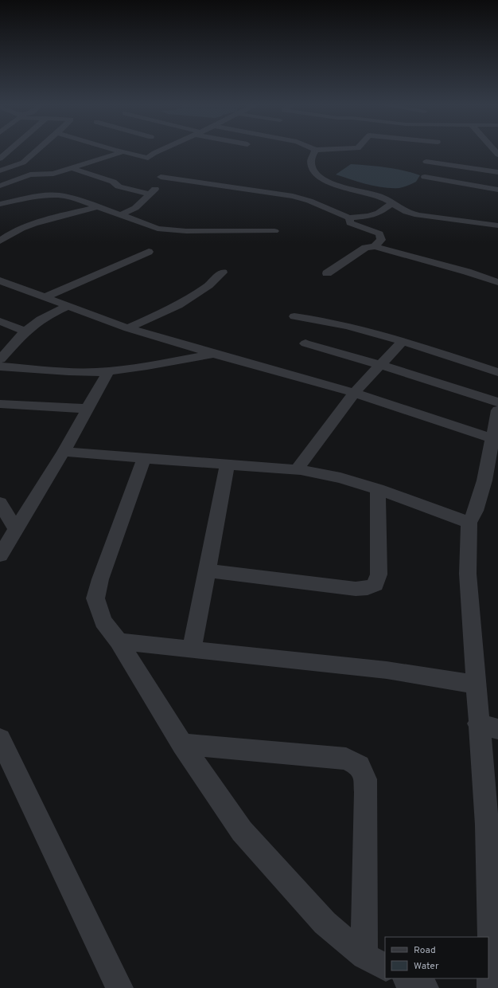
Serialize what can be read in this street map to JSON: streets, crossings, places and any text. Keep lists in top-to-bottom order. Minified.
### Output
{"legend":["Road","Water"]}
